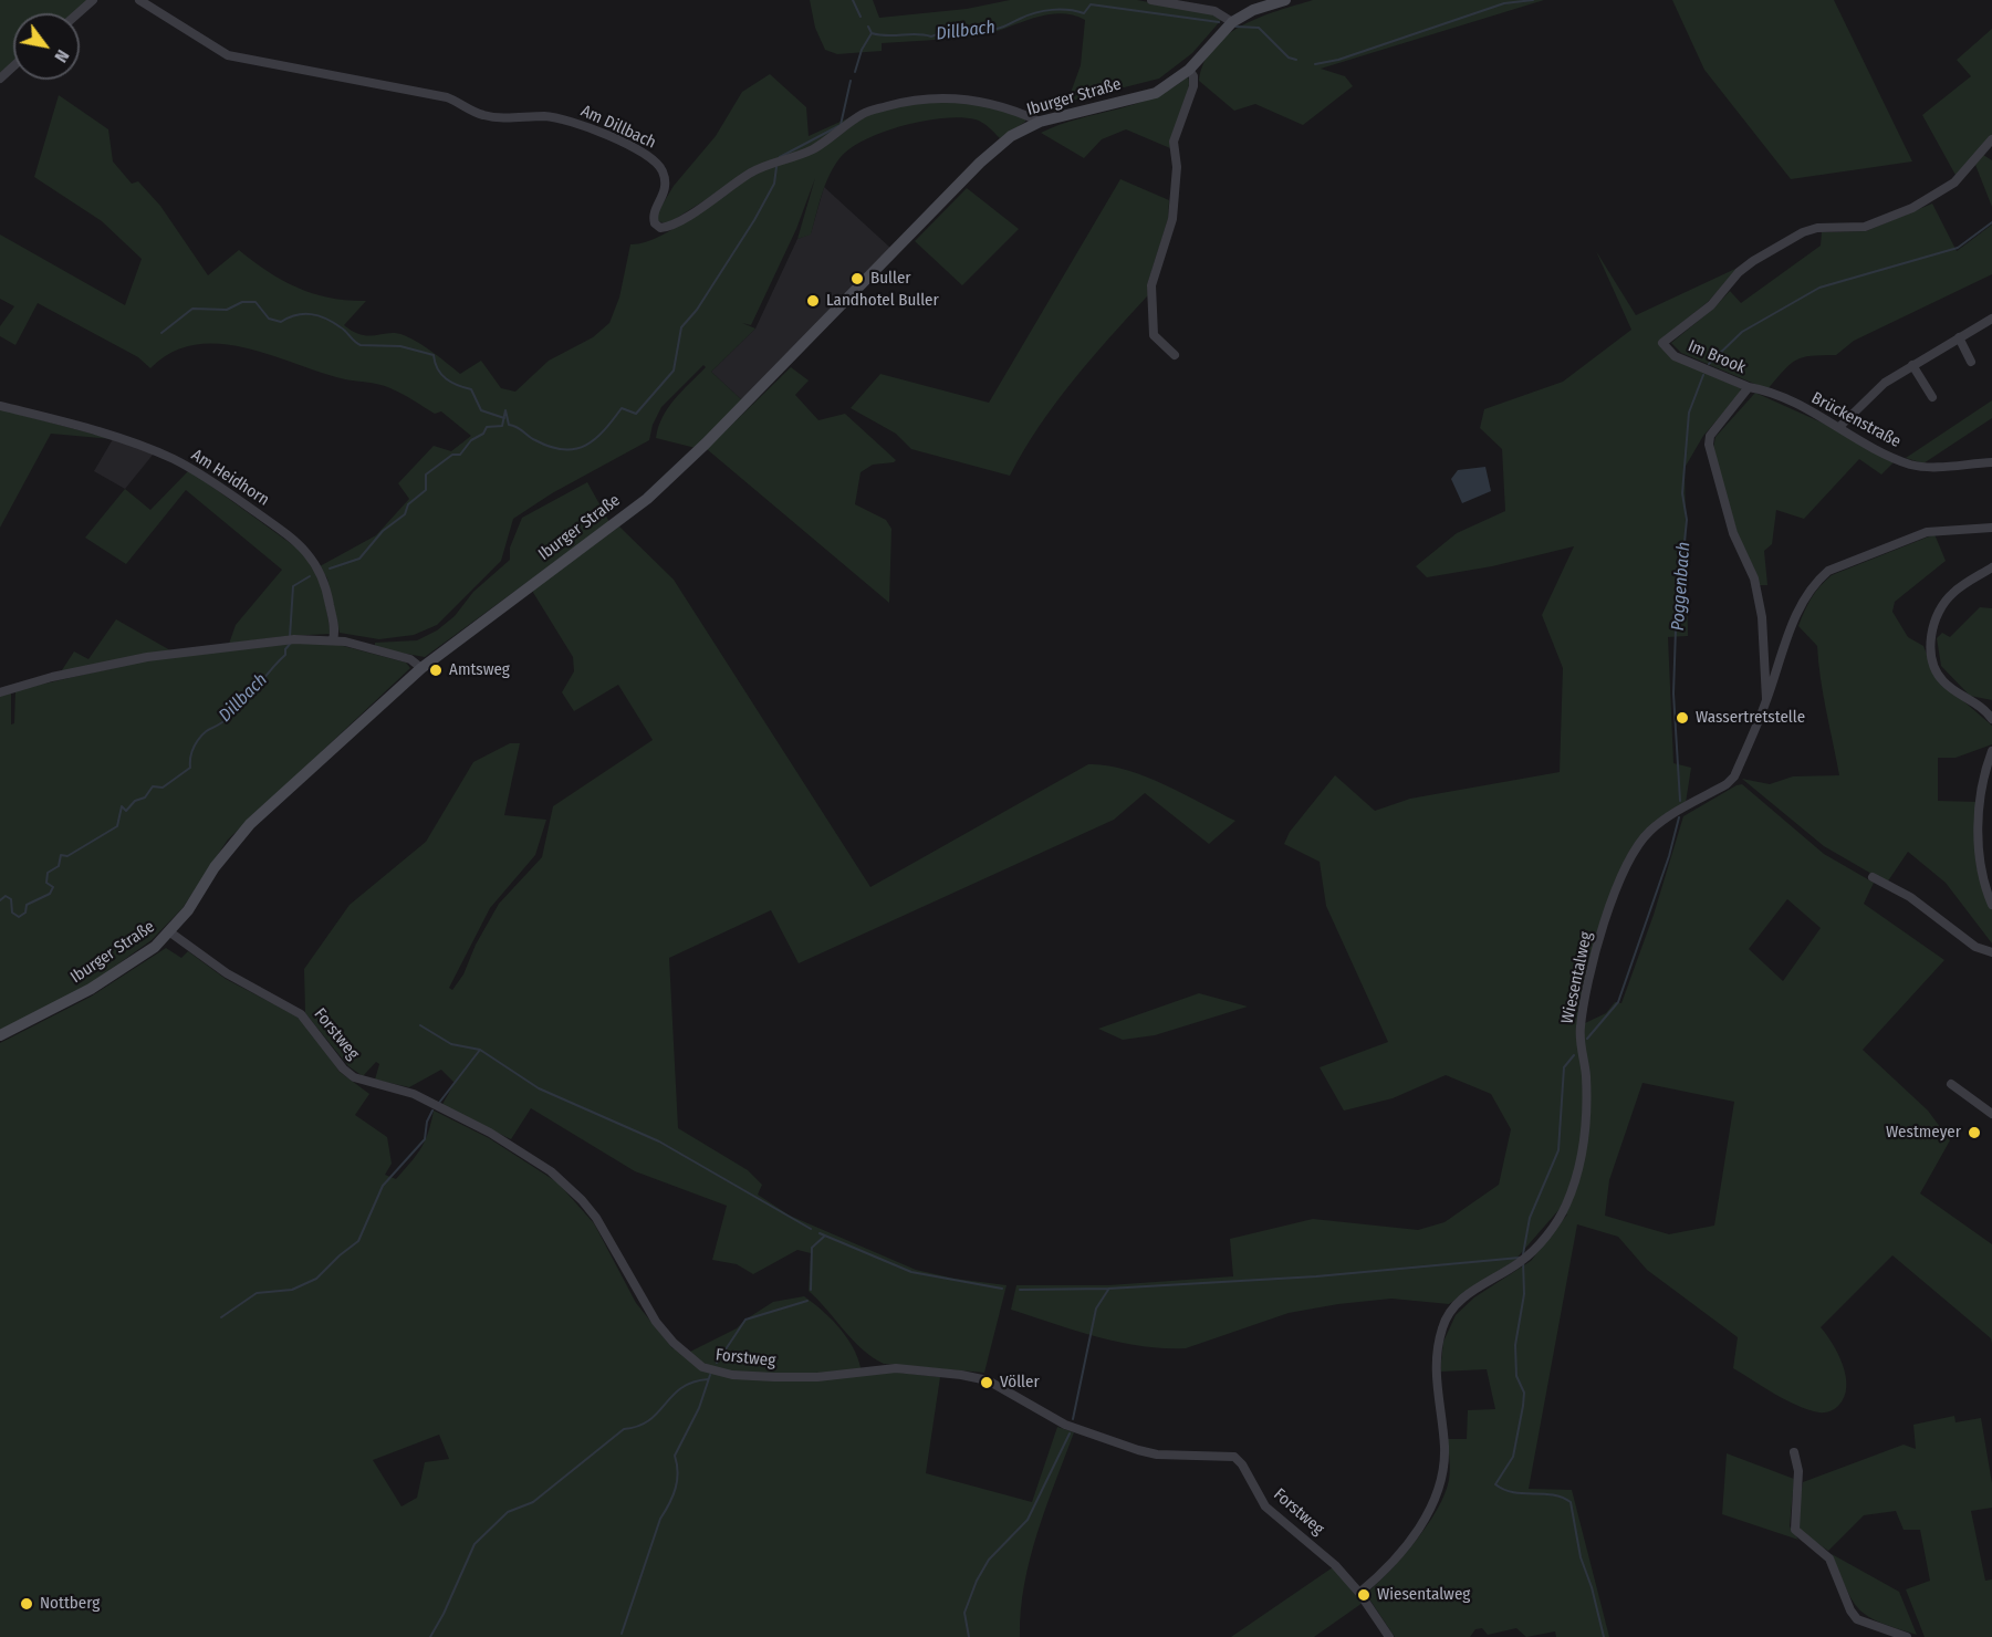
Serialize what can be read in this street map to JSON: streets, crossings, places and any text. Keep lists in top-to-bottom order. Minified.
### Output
{"streets":{"main road":["Iburger Straße"],"street":["Am Dillbach","Im Brook","Brückenstraße","Am Heidhorn","Wiesentalweg","Forstweg"]},"crossings":[["Iburger Straße","Am Dillbach"],["Iburger Straße","Forstweg"],["Im Brook","Brückenstraße"],["Im Brook","Wiesentalweg"],["Wiesentalweg","Forstweg"]],"water":["Dillbach","Poggenbach"],"places":["Buller","Landhotel Buller","Amtsweg","Wassertretstelle","Westmeyer","Völler","Wiesentalweg","Nottberg"],"north":"bottom right"}
